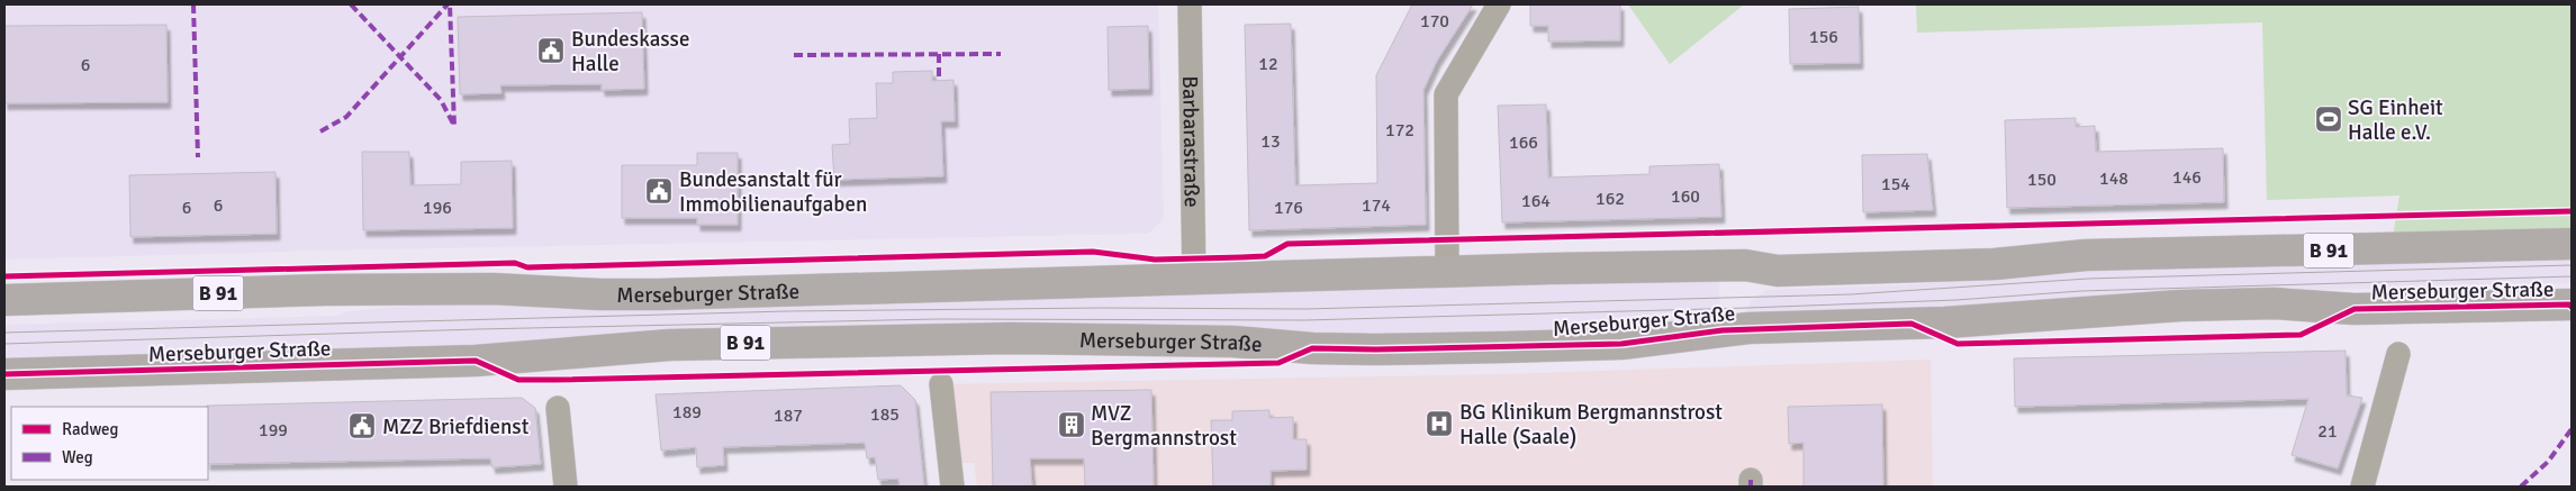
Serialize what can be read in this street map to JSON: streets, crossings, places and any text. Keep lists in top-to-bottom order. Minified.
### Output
{"streets":{"main road":["B 91","Merseburger Straße"],"street":["Barbarastraße"]},"crossings":[["Barbarastraße","Merseburger Straße"]],"places":{"public building":["Bundeskasse Halle","Bundesanstalt für Immobilienaufgaben","MZZ Briefdienst"],"sports":["SG Einheit Halle e.V."],"hospital":["BG Klinikum Bergmannstrost Halle (Saale)"],"building":["MVZ Bergmannstrost"]},"house_numbers":["170","156","12","6","172","13","166","146","148","150","154","160","162","164","6","174","6","196","176","189","185","187","199","21"],"legend":["Radweg","Weg"]}
